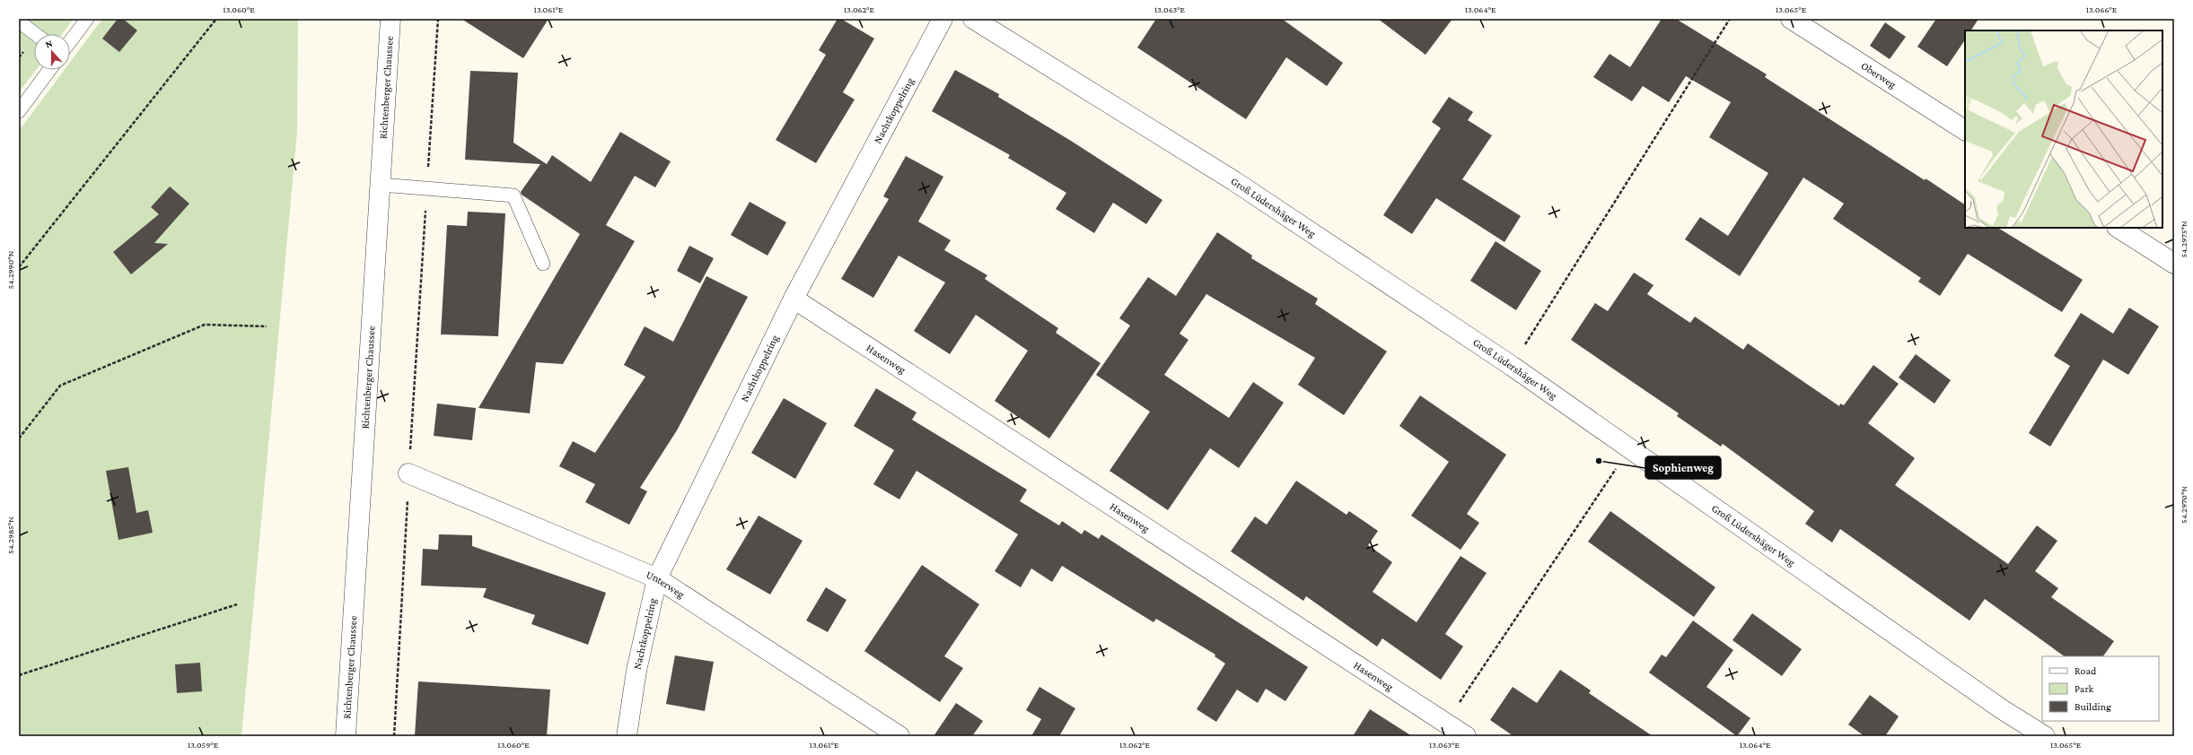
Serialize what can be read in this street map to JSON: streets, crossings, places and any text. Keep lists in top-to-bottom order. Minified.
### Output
{"streets":{"street":["Oberweg","Richtenberger Chaussee","Nachtkoppelring","Groß Lüdershäger Weg","Hasenweg","Unterweg"]},"crossings":[["Nachtkoppelring","Hasenweg"],["Nachtkoppelring","Unterweg"]],"places":["Sophienweg"],"legend":["Road","Park","Building"],"north":"top","coordinates":["13.060°E","13.061°E","13.062°E","13.063°E","13.064°E","13.065°E","13.066°E","54.2975°N","54.2990°N","54.2970°N","54.2985°N","13.059°E"]}
